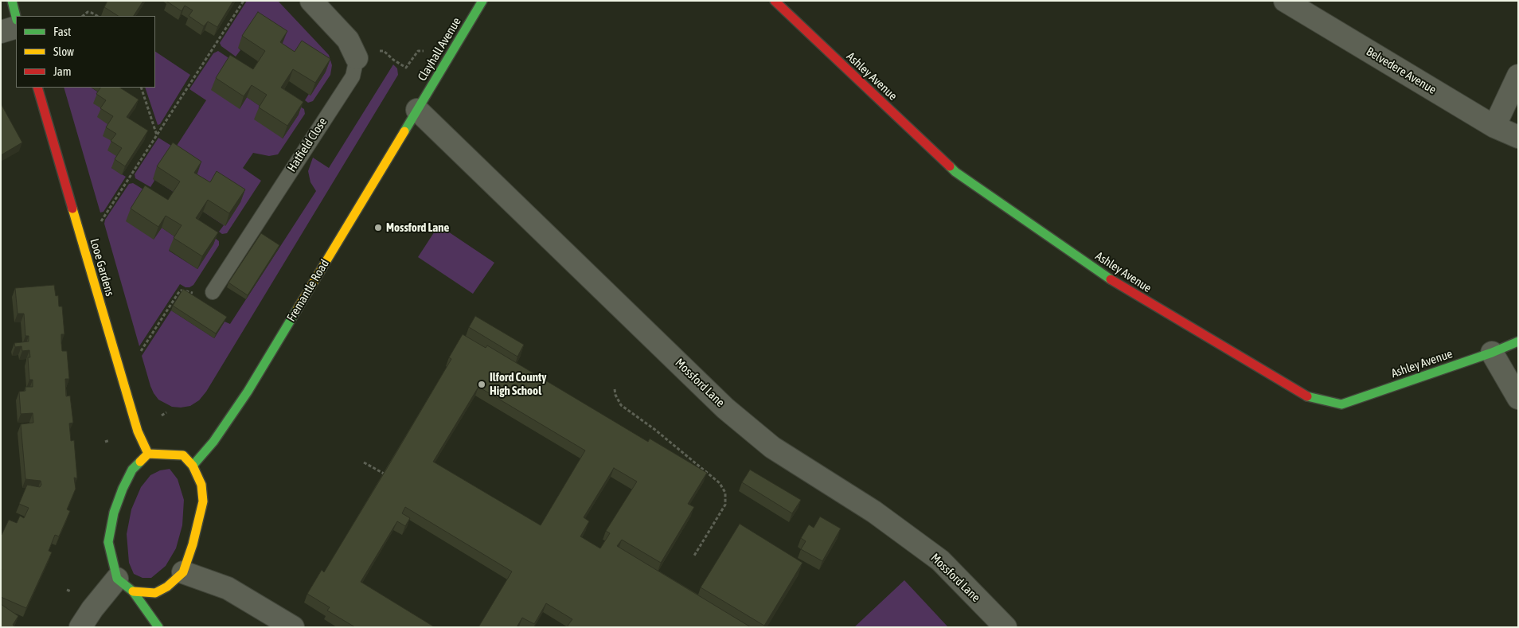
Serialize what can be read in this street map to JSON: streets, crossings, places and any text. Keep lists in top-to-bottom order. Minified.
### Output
{"streets":{"street":["Clayhall Avenue","Belvedere Avenue","Ashley Avenue","Looe Gardens","Fremantle Road","Mossford Lane"],"lane":["Hatfield Close"]},"crossings":[["Clayhall Avenue","Fremantle Road"],["Clayhall Avenue","Mossford Lane"],["Looe Gardens","Fremantle Road"],["Fremantle Road","Mossford Lane"]],"places":["Mossford Lane","Ilford County High School"],"legend":["Fast","Slow","Jam"]}
